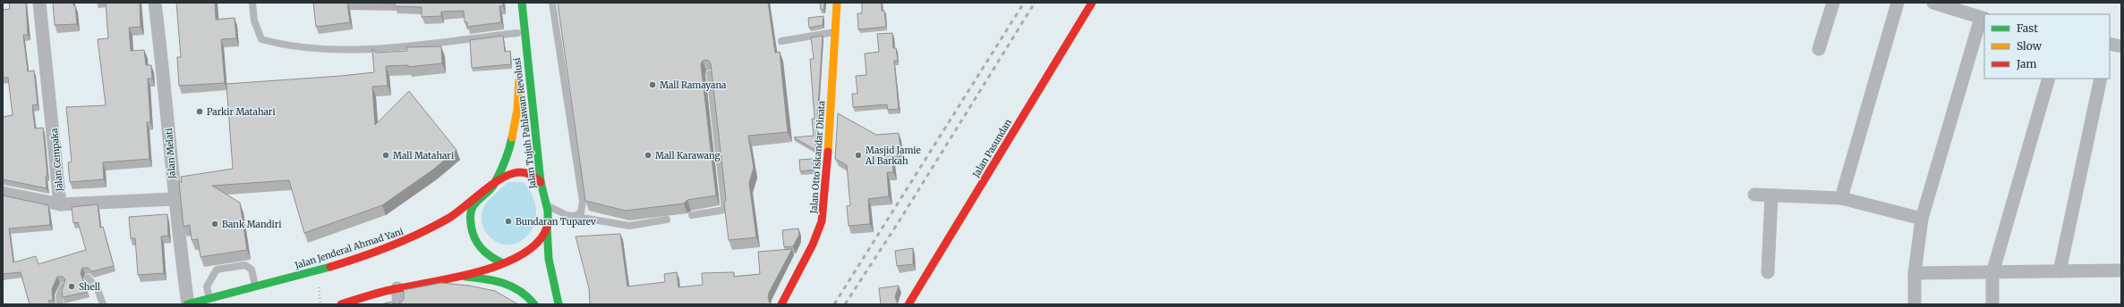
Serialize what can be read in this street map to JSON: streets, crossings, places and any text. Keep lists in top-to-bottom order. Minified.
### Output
{"streets":{"main road":["Jalan Tujuh Pahlawan Revolusi","Jalan Pasundan","Jalan Otto Iskandar Dinata","Jalan Jenderal Ahmad Yani"],"street":["Jalan Melati","Jalan Cempaka"]},"crossings":[["Jalan Tujuh Pahlawan Revolusi","Jalan Jenderal Ahmad Yani"],["Jalan Melati","Jalan Cempaka"],["Jalan Melati","Jalan Jenderal Ahmad Yani"]],"places":["Mall Ramayana","Parkir Matahari","Mall Matahari","Mall Karawang","Masjid Jamie Al Barkah","Bundaran Tuparev","Bank Mandiri","Shell"],"legend":["Fast","Slow","Jam"]}
